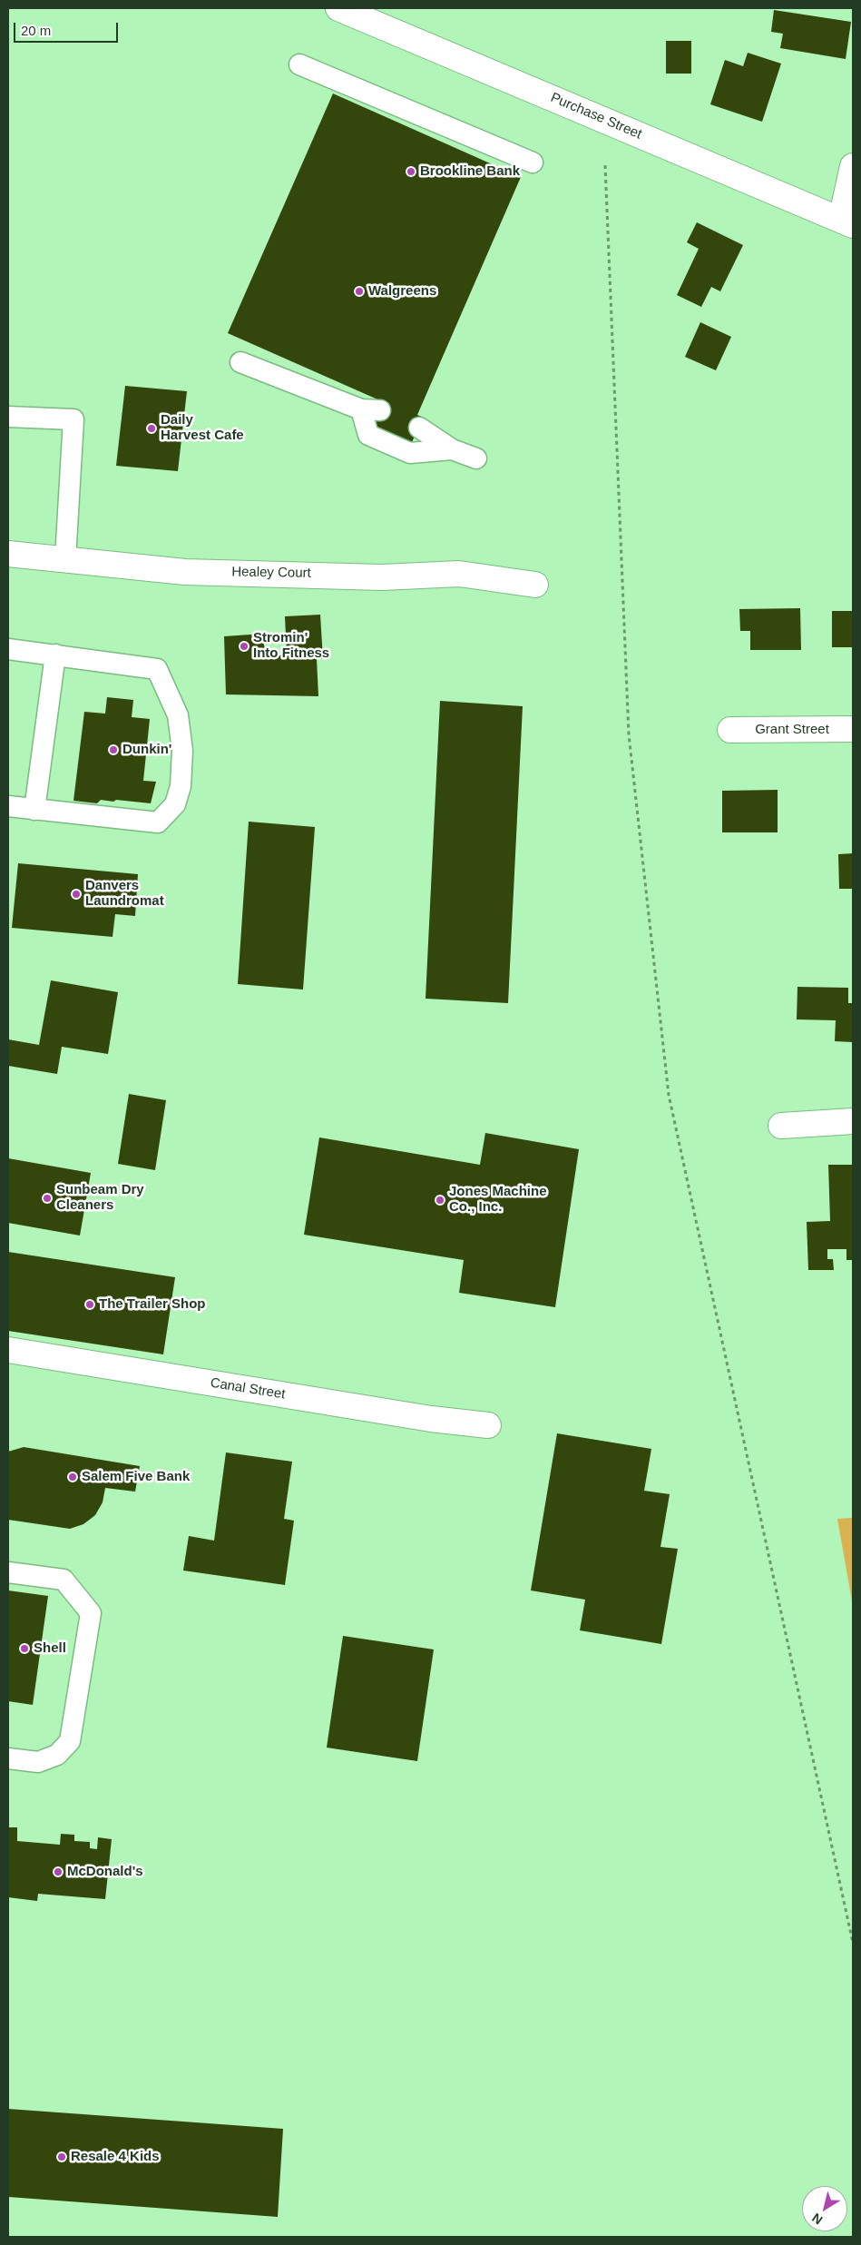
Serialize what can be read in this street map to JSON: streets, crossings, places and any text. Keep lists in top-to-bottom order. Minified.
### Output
{"streets":{"street":["Purchase Street","Healey Court","Grant Street","Canal Street"]},"places":["Brookline Bank","Walgreens","Daily Harvest Cafe","Stromin' Into Fitness","Dunkin'","Danvers Laundromat","Sunbeam Dry Cleaners","Jones Machine Co., Inc.","The Trailer Shop","Salem Five Bank","Shell","McDonald's","Resale 4 Kids"],"scale_bar":"20 m","north":"bottom left"}
